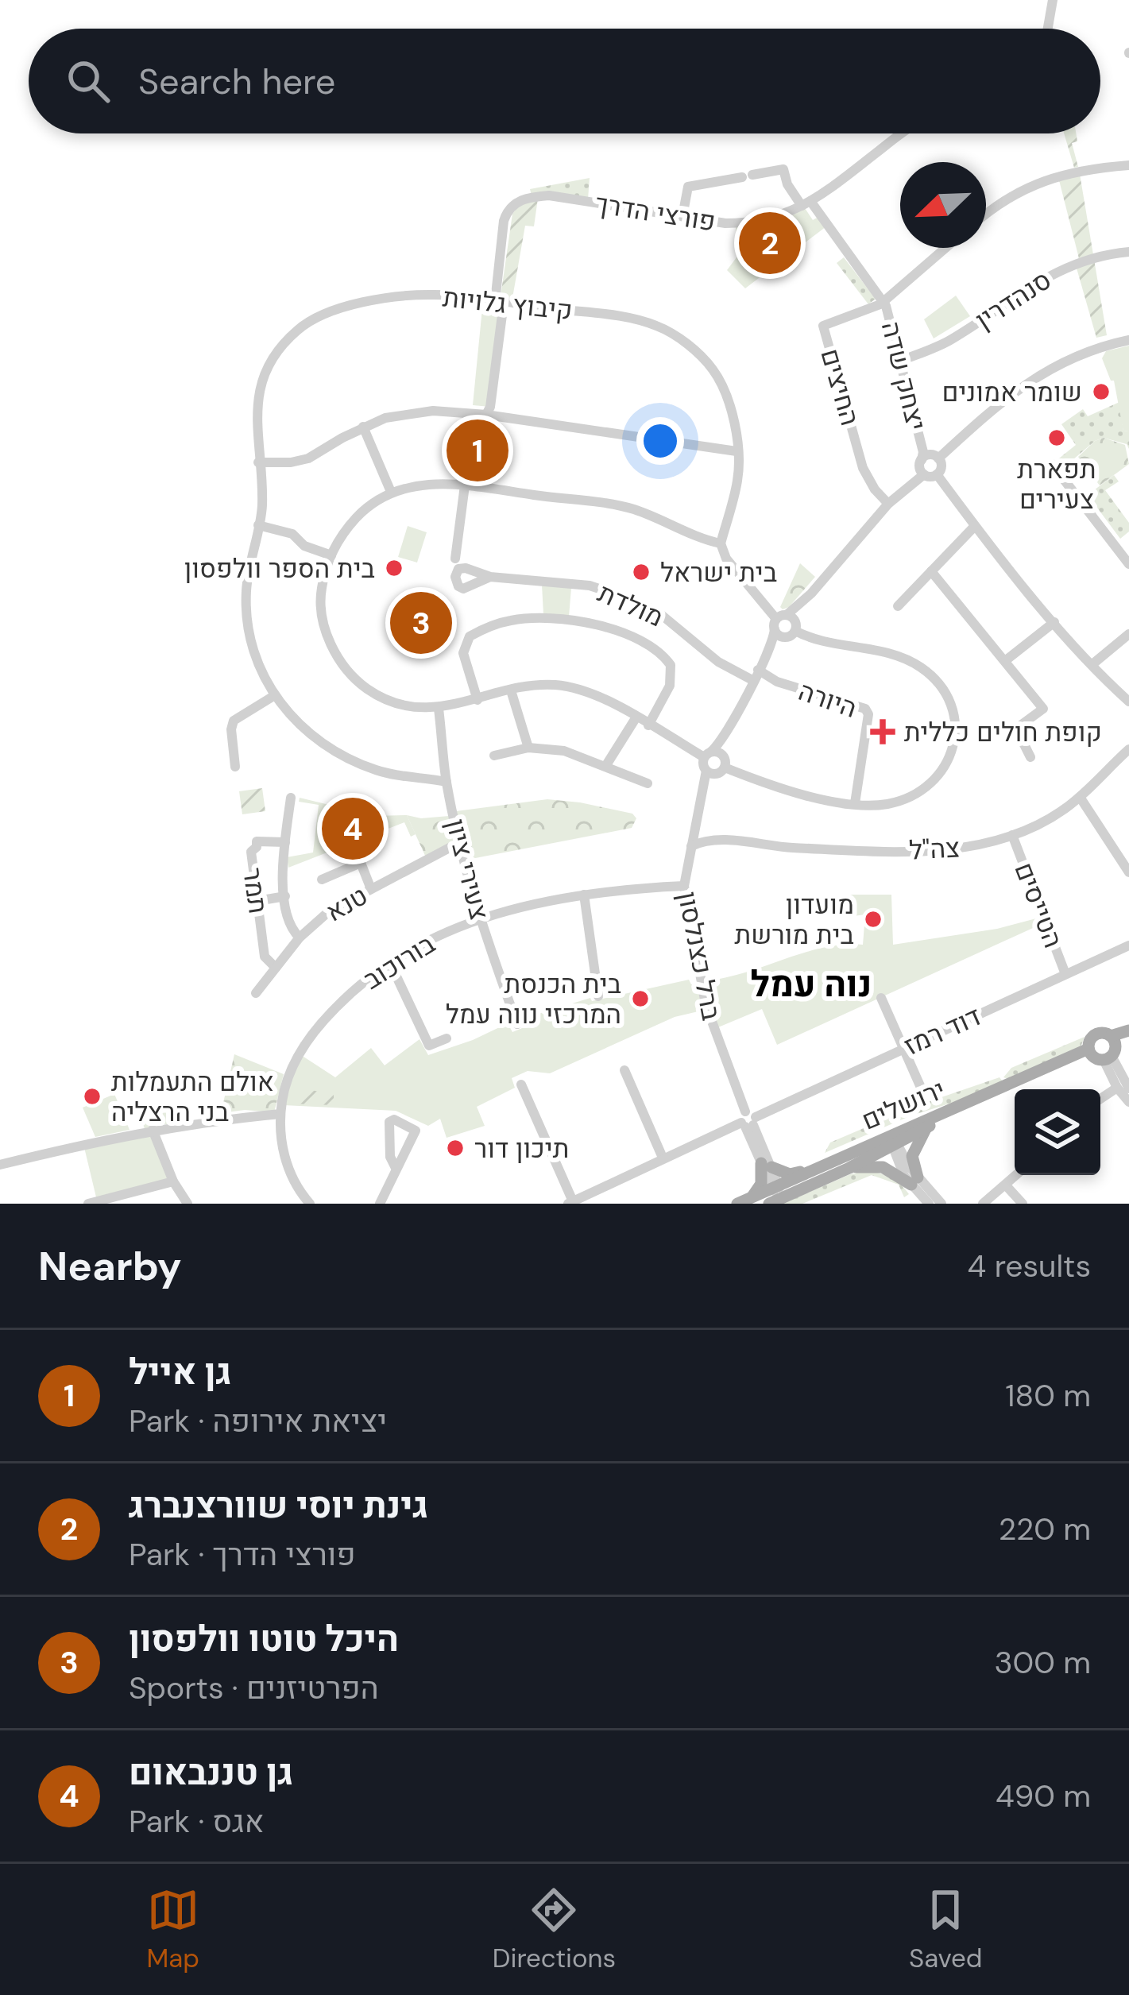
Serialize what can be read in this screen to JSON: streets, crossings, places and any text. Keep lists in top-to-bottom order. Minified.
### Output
{"streets":{"main road":["ירושלים"],"street":["פורצי הדרך","סנהדרין","קיבוץ גלויות","יצחק שדה","החיצים","מולדת","היורה","צה\"ל","צעירי ציון","תמר","טנא","הטייסים","ברל כצנלסון","בורוכוב","דוד רמז"]},"crossings":[["פורצי הדרך","קיבוץ גלויות"],["פורצי הדרך","יצחק שדה"],["סנהדרין","יצחק שדה"],["קיבוץ גלויות","צעירי ציון"],["יצחק שדה","החיצים"],["מולדת","היורה"],["מולדת","ברל כצנלסון"],["היורה","ברל כצנלסון"],["צה\"ל","הטייסים"],["צה\"ל","ברל כצנלסון"],["צעירי ציון","טנא"],["צעירי ציון","בורוכוב"],["תמר","טנא"],["הטייסים","דוד רמז"],["ברל כצנלסון","בורוכוב"],["ברל כצנלסון","דוד רמז"],["ברל כצנלסון","ירושלים"]],"districts":["נוה עמל"],"places":{"other":["שומר אמונים","תפארת צעירים","בית הספר וולפסון","בית ישראל","מועדון בית מורשת","בית הכנסת המרכזי נווה עמל","אולם התעמלות בני הרצליה","תיכון דור"],"health":["קופת חולים כללית"]},"north":"bottom left","page":{"search":"Search here","pins":["2","1","3","4"],"heading":["Nearby","4 results"],"list":[{"mark":"1","name":"גן אייל","note":"Park · יציאת אירופה","value":"180 m"},{"mark":"2","name":"גינת יוסי שוורצנברג","note":"Park · פורצי הדרך","value":"220 m"},{"mark":"3","name":"היכל טוטו וולפסון","note":"Sports · הפרטיזנים","value":"300 m"},{"mark":"4","name":"גן טננבאום","note":"Park · אגס","value":"490 m"}],"nav":["Map","Directions","Saved"]}}
